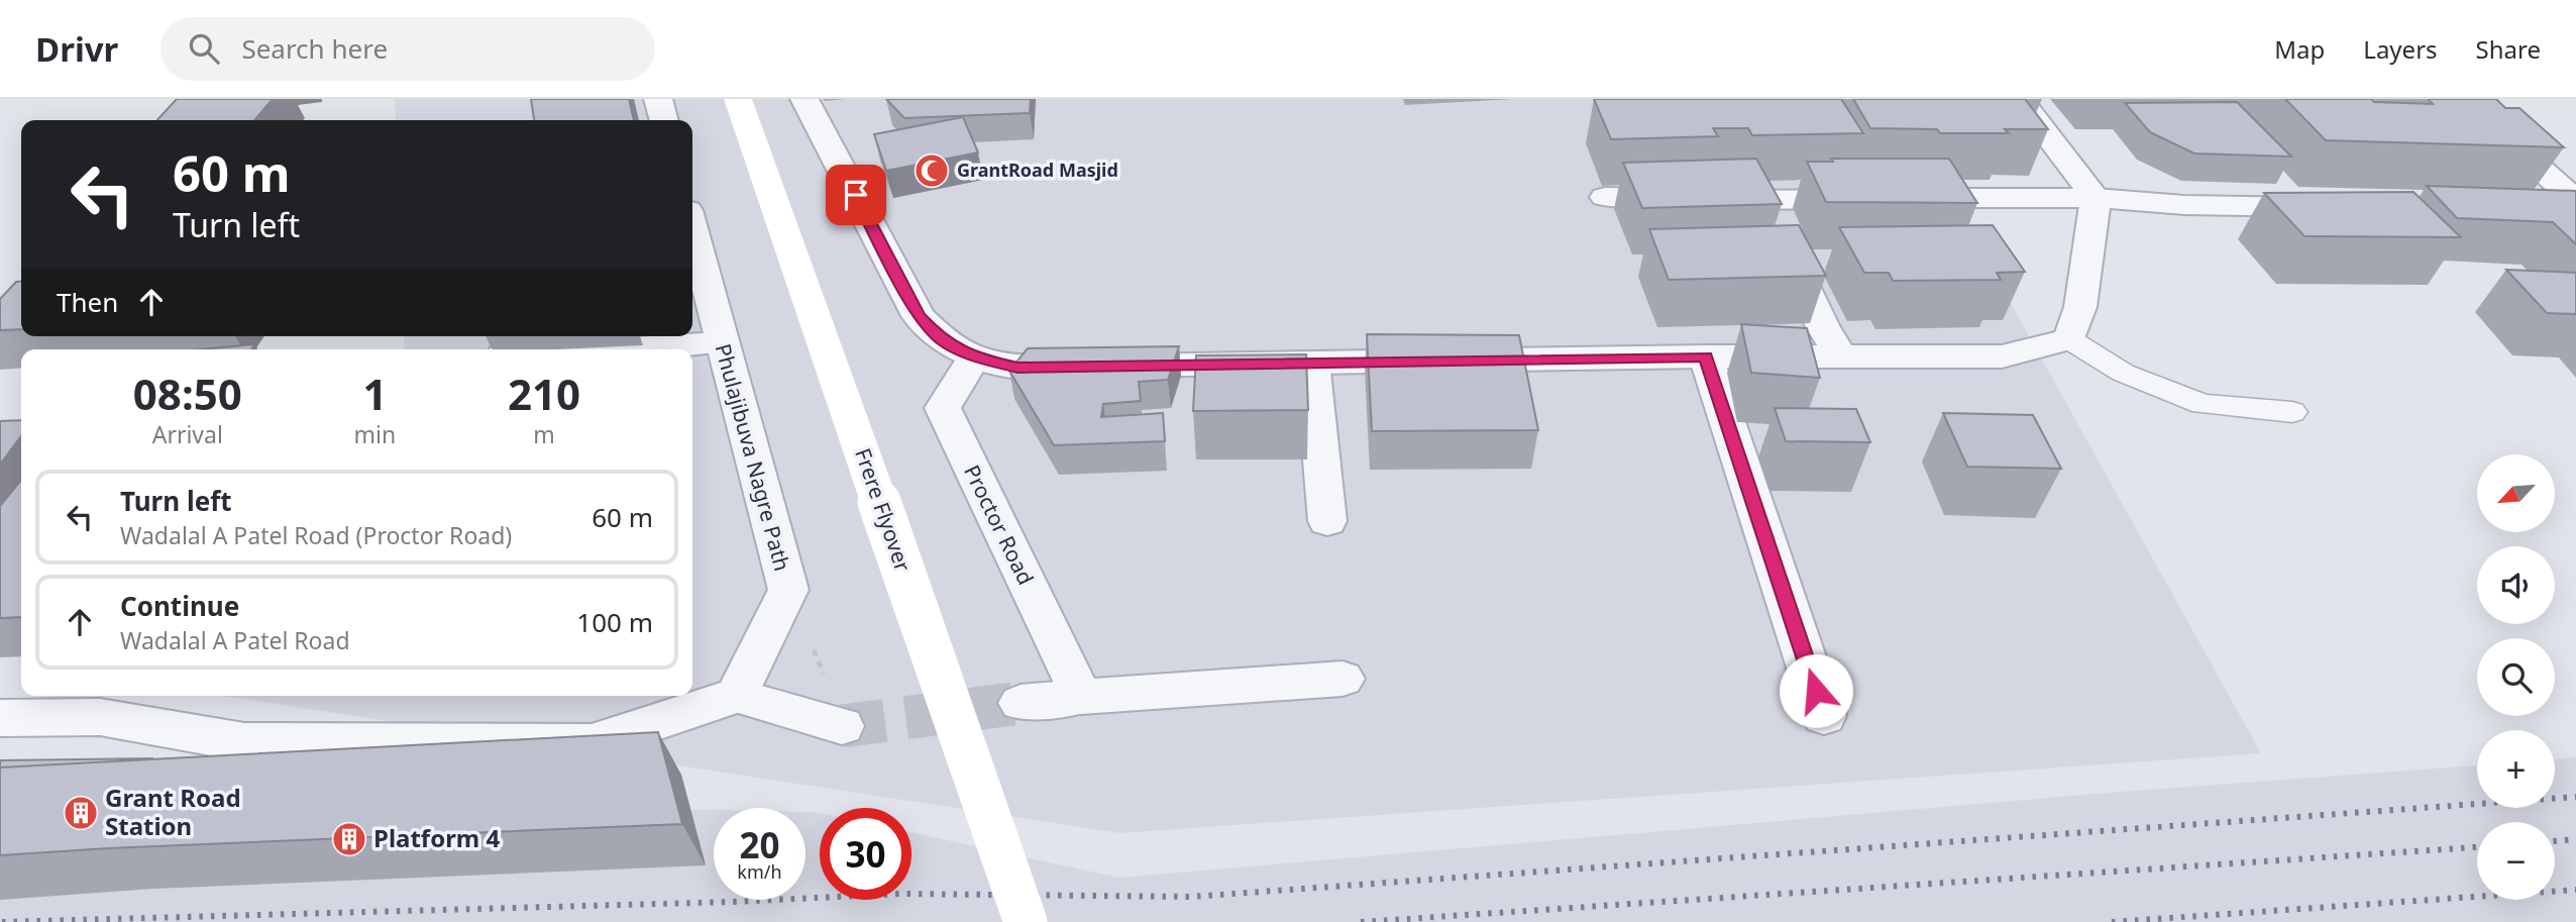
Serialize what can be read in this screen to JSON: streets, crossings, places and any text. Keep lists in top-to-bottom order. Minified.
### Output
{"streets":{"main road":["Frere Flyover"],"street":["Phulajibuva Nagre Path","Proctor Road"]},"places":{"mosque":["GrantRoad Masjid"],"building":["Grant Road Station","Platform 4"]},"north":"bottom left","page":{"header":"Drivr","search":"Search here","nav":["Map","Layers","Share"],"turn":["60 m","Turn left"],"then":"Then","eta":["08:50","Arrival","1","min","210","m"],"map_buttons":["+","−"],"list":[{"name":"Turn left","note":"Wadalal A Patel Road (Proctor Road)","value":"60 m"},{"name":"Continue","note":"Wadalal A Patel Road","value":"100 m"}],"speed":"20 km/h","limit":"30"}}
